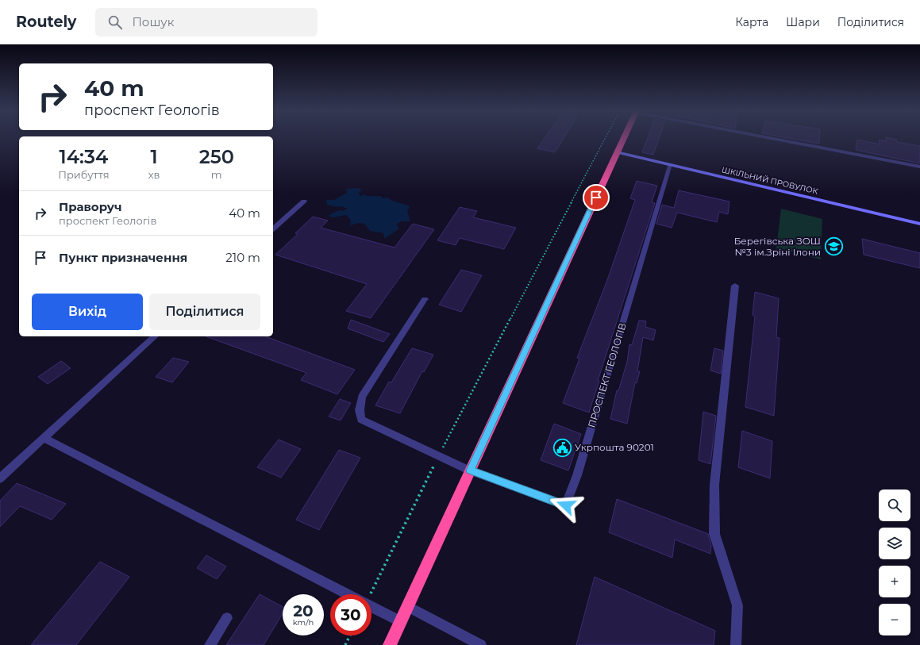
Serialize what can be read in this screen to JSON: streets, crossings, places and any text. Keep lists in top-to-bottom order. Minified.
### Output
{"streets":{"main road":["ШКІЛЬНИЙ ПРОВУЛОК"],"street":["ПРОСПЕКТ ГЕОЛОГІВ"]},"crossings":[["ШКІЛЬНИЙ ПРОВУЛОК","ПРОСПЕКТ ГЕОЛОГІВ"]],"places":{"school or university":["Берегівська ЗОШ №3 ім.Зріні Ілони"],"public building":["Укрпошта 90201"]},"page":{"header":"Routely","search":"Пошук","nav":["Карта","Шари","Поділитися"],"turn":["40 m","проспект Геологів"],"eta":["14:34","Прибуття","1","хв","250","m"],"list":[{"name":"Праворуч","note":"проспект Геологів","value":"40 m"},{"name":"Пункт призначення","value":"210 m"}],"buttons":["Вихід","Поділитися"],"map_buttons":["+","−"],"speed":"20 km/h","limit":"30"}}
